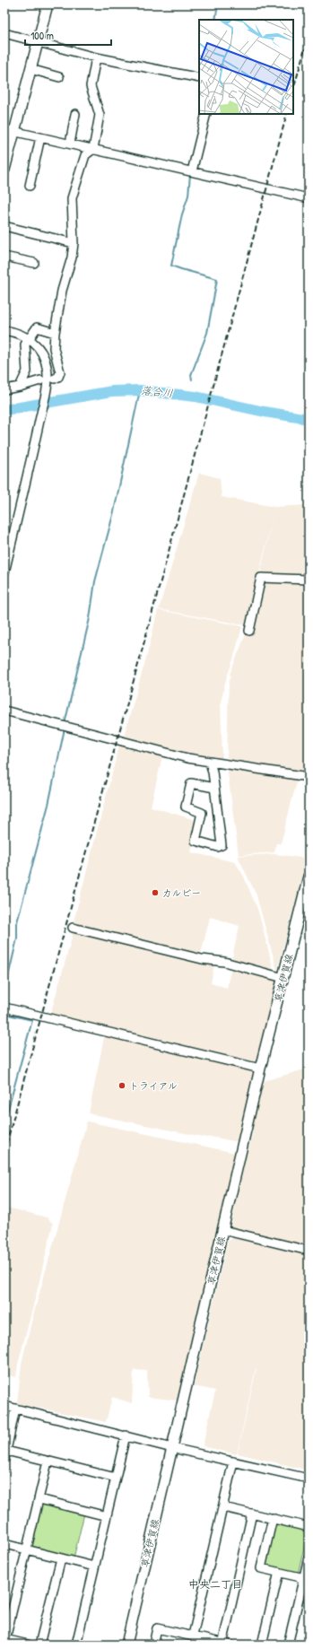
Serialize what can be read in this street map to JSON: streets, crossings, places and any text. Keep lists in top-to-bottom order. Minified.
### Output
{"streets":{"main road":["草津伊賀線"]},"districts":["中央二丁目"],"water":["落合川"],"places":["カルビー","トライアル"],"scale_bar":"100 m"}
